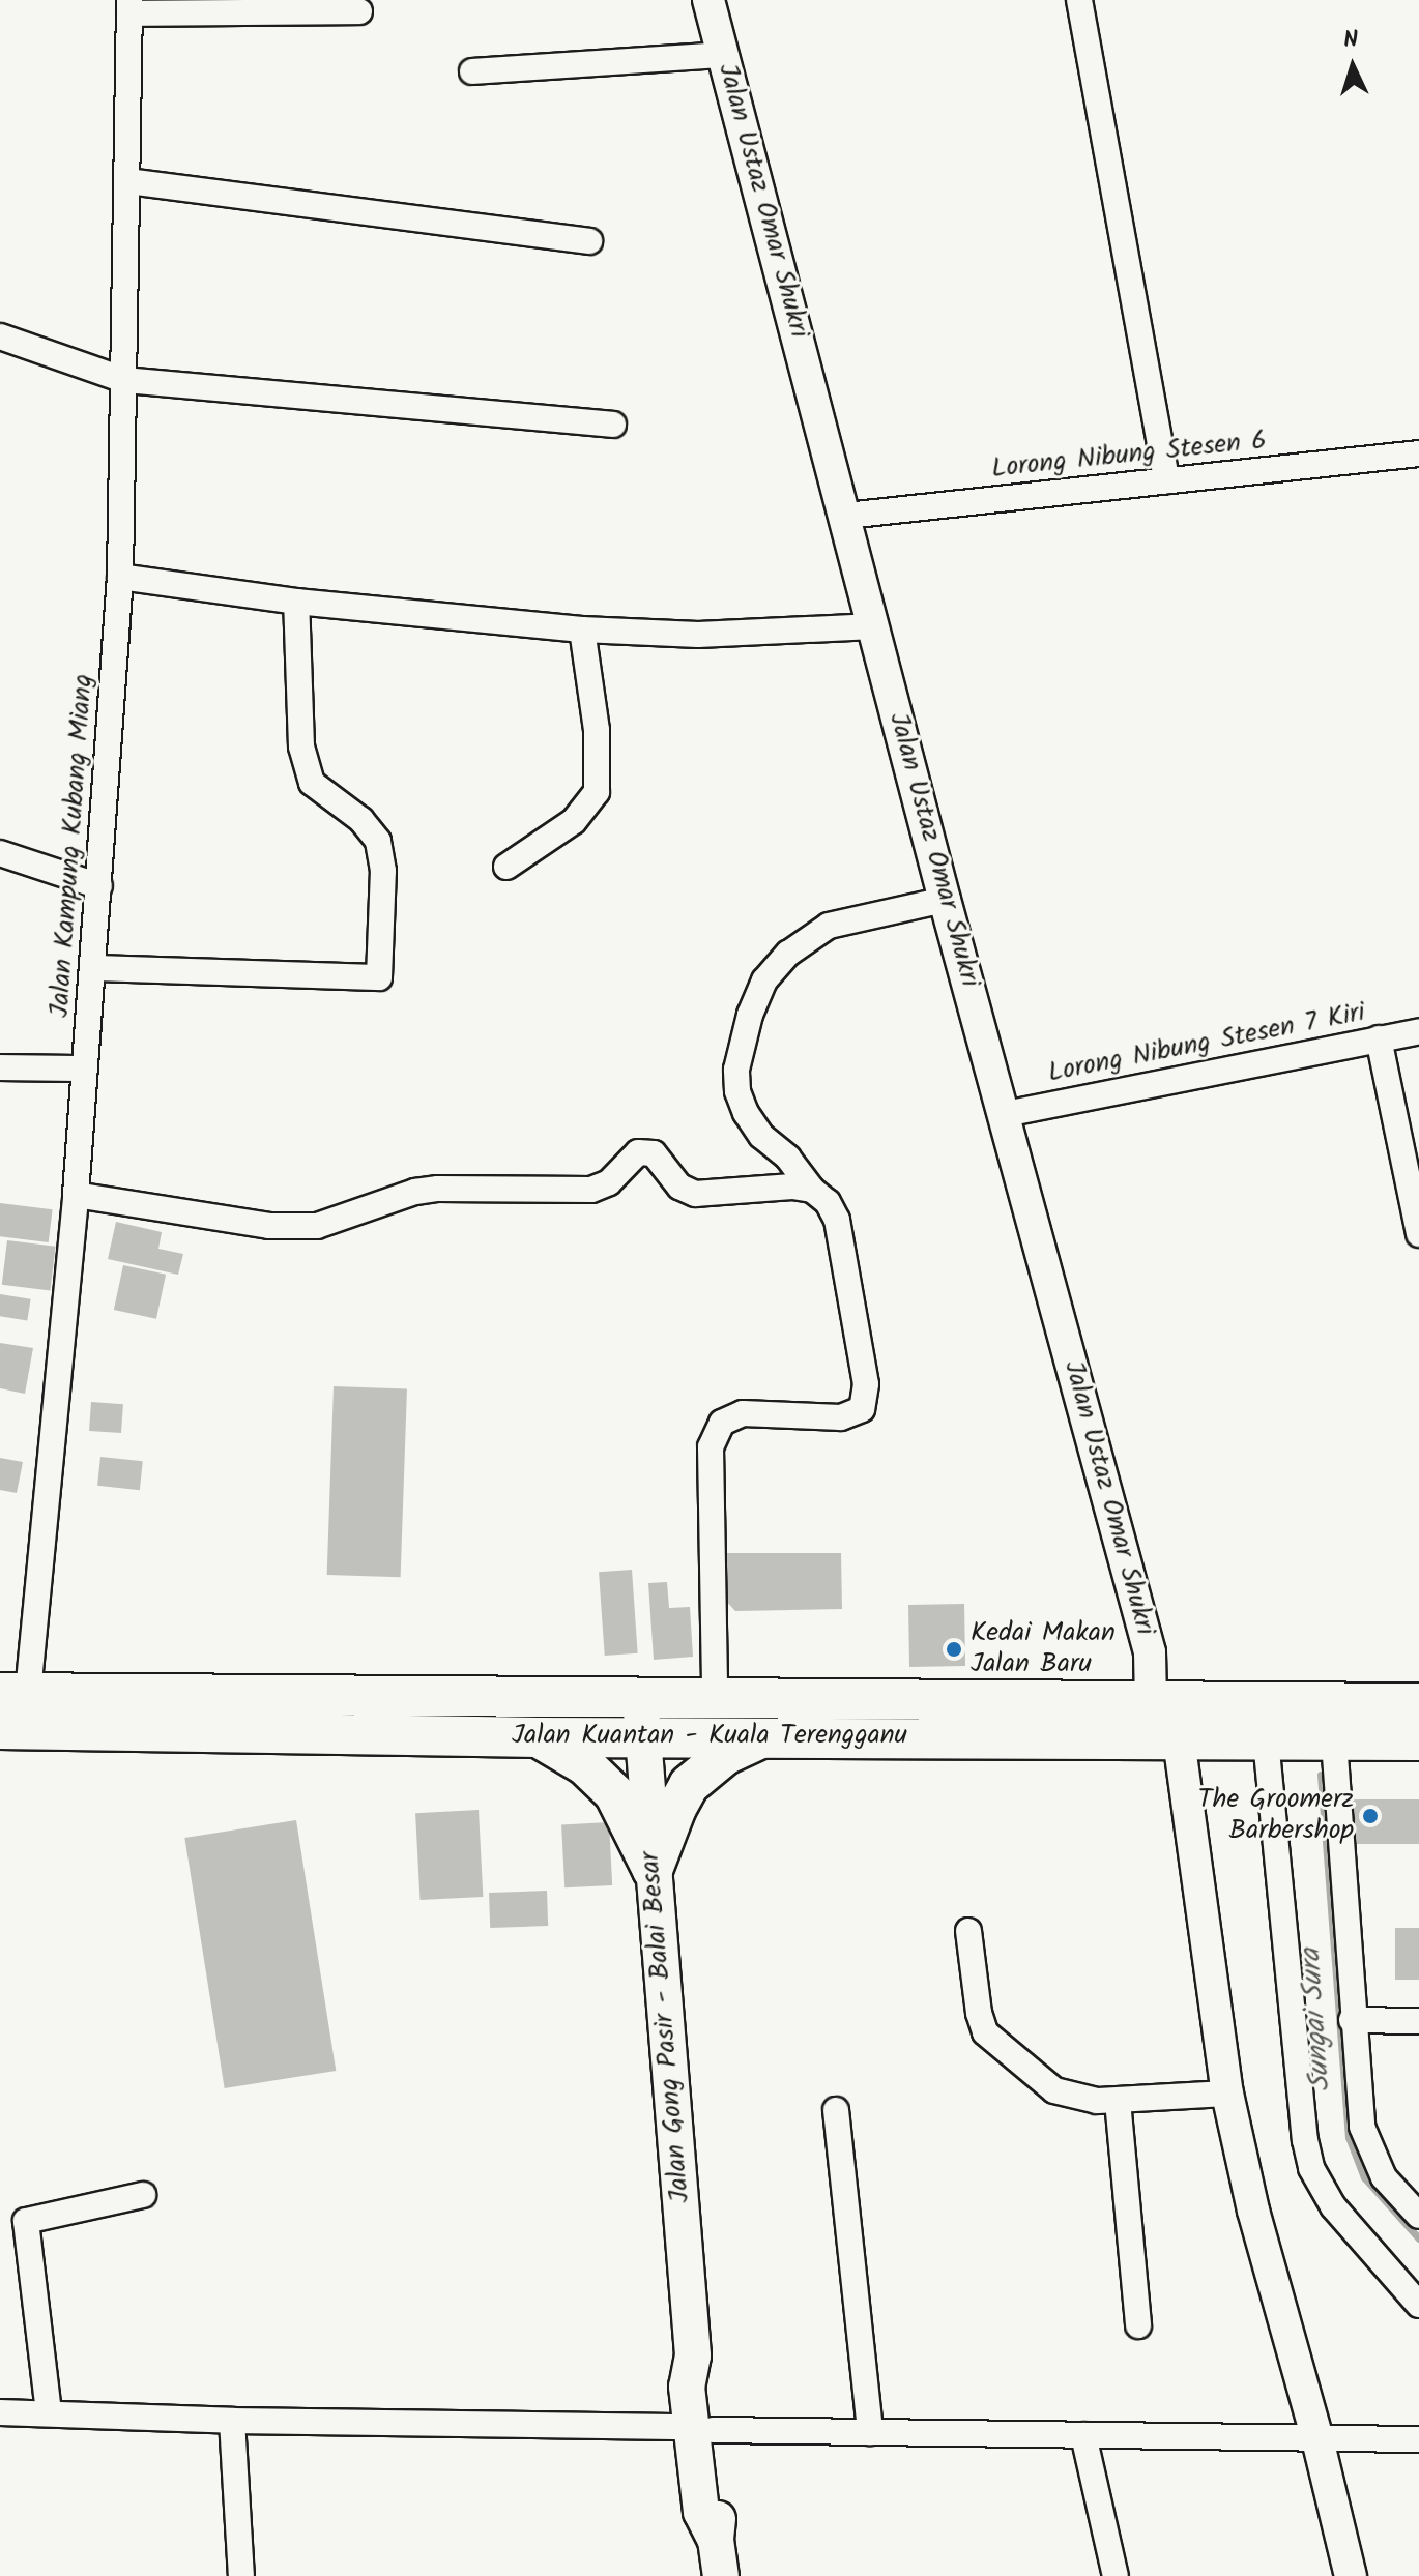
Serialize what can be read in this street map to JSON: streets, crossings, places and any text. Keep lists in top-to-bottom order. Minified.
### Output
{"streets":{"highway":["Jalan Kuantan - Kuala Terengganu"],"main road":["Jalan Gong Pasir - Balai Besar"],"street":["Jalan Ustaz Omar Shukri","Lorong Nibung Stesen 6","Jalan Kampung Kubang Miang","Lorong Nibung Stesen 7 Kiri"]},"crossings":[["Jalan Ustaz Omar Shukri","Lorong Nibung Stesen 6"],["Jalan Ustaz Omar Shukri","Lorong Nibung Stesen 7 Kiri"],["Jalan Ustaz Omar Shukri","Jalan Kuantan - Kuala Terengganu"],["Jalan Kampung Kubang Miang","Jalan Kuantan - Kuala Terengganu"],["Jalan Kuantan - Kuala Terengganu","Jalan Gong Pasir - Balai Besar"]],"water":["Sungai Sura"],"places":["Kedai Makan Jalan Baru","The Groomerz Barbershop"],"north":"top"}
